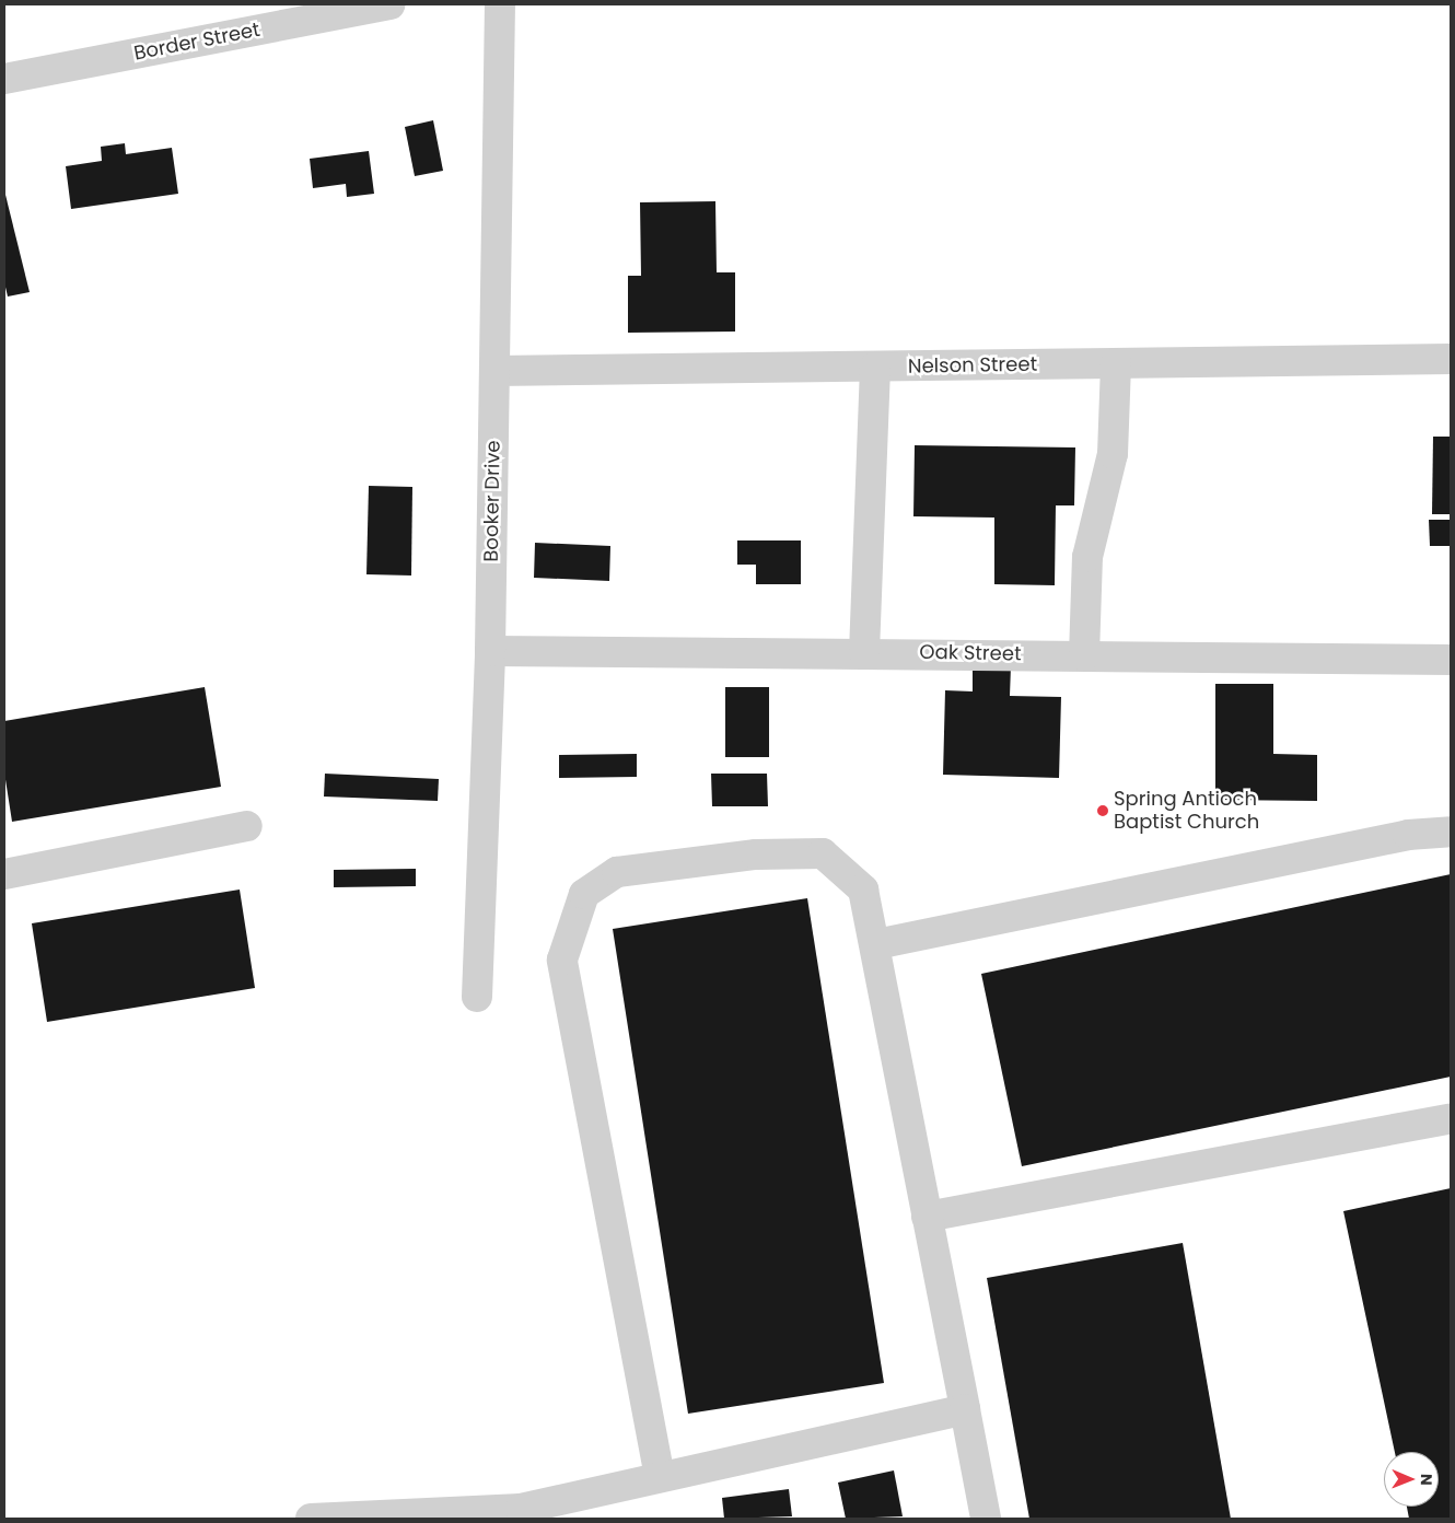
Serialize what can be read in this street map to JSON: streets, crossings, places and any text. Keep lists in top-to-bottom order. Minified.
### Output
{"streets":{"street":["Border Street","Nelson Street","Booker Drive","Oak Street"]},"crossings":[["Nelson Street","Booker Drive"],["Booker Drive","Oak Street"]],"places":["Spring Antioch Baptist Church"],"north":"right"}
